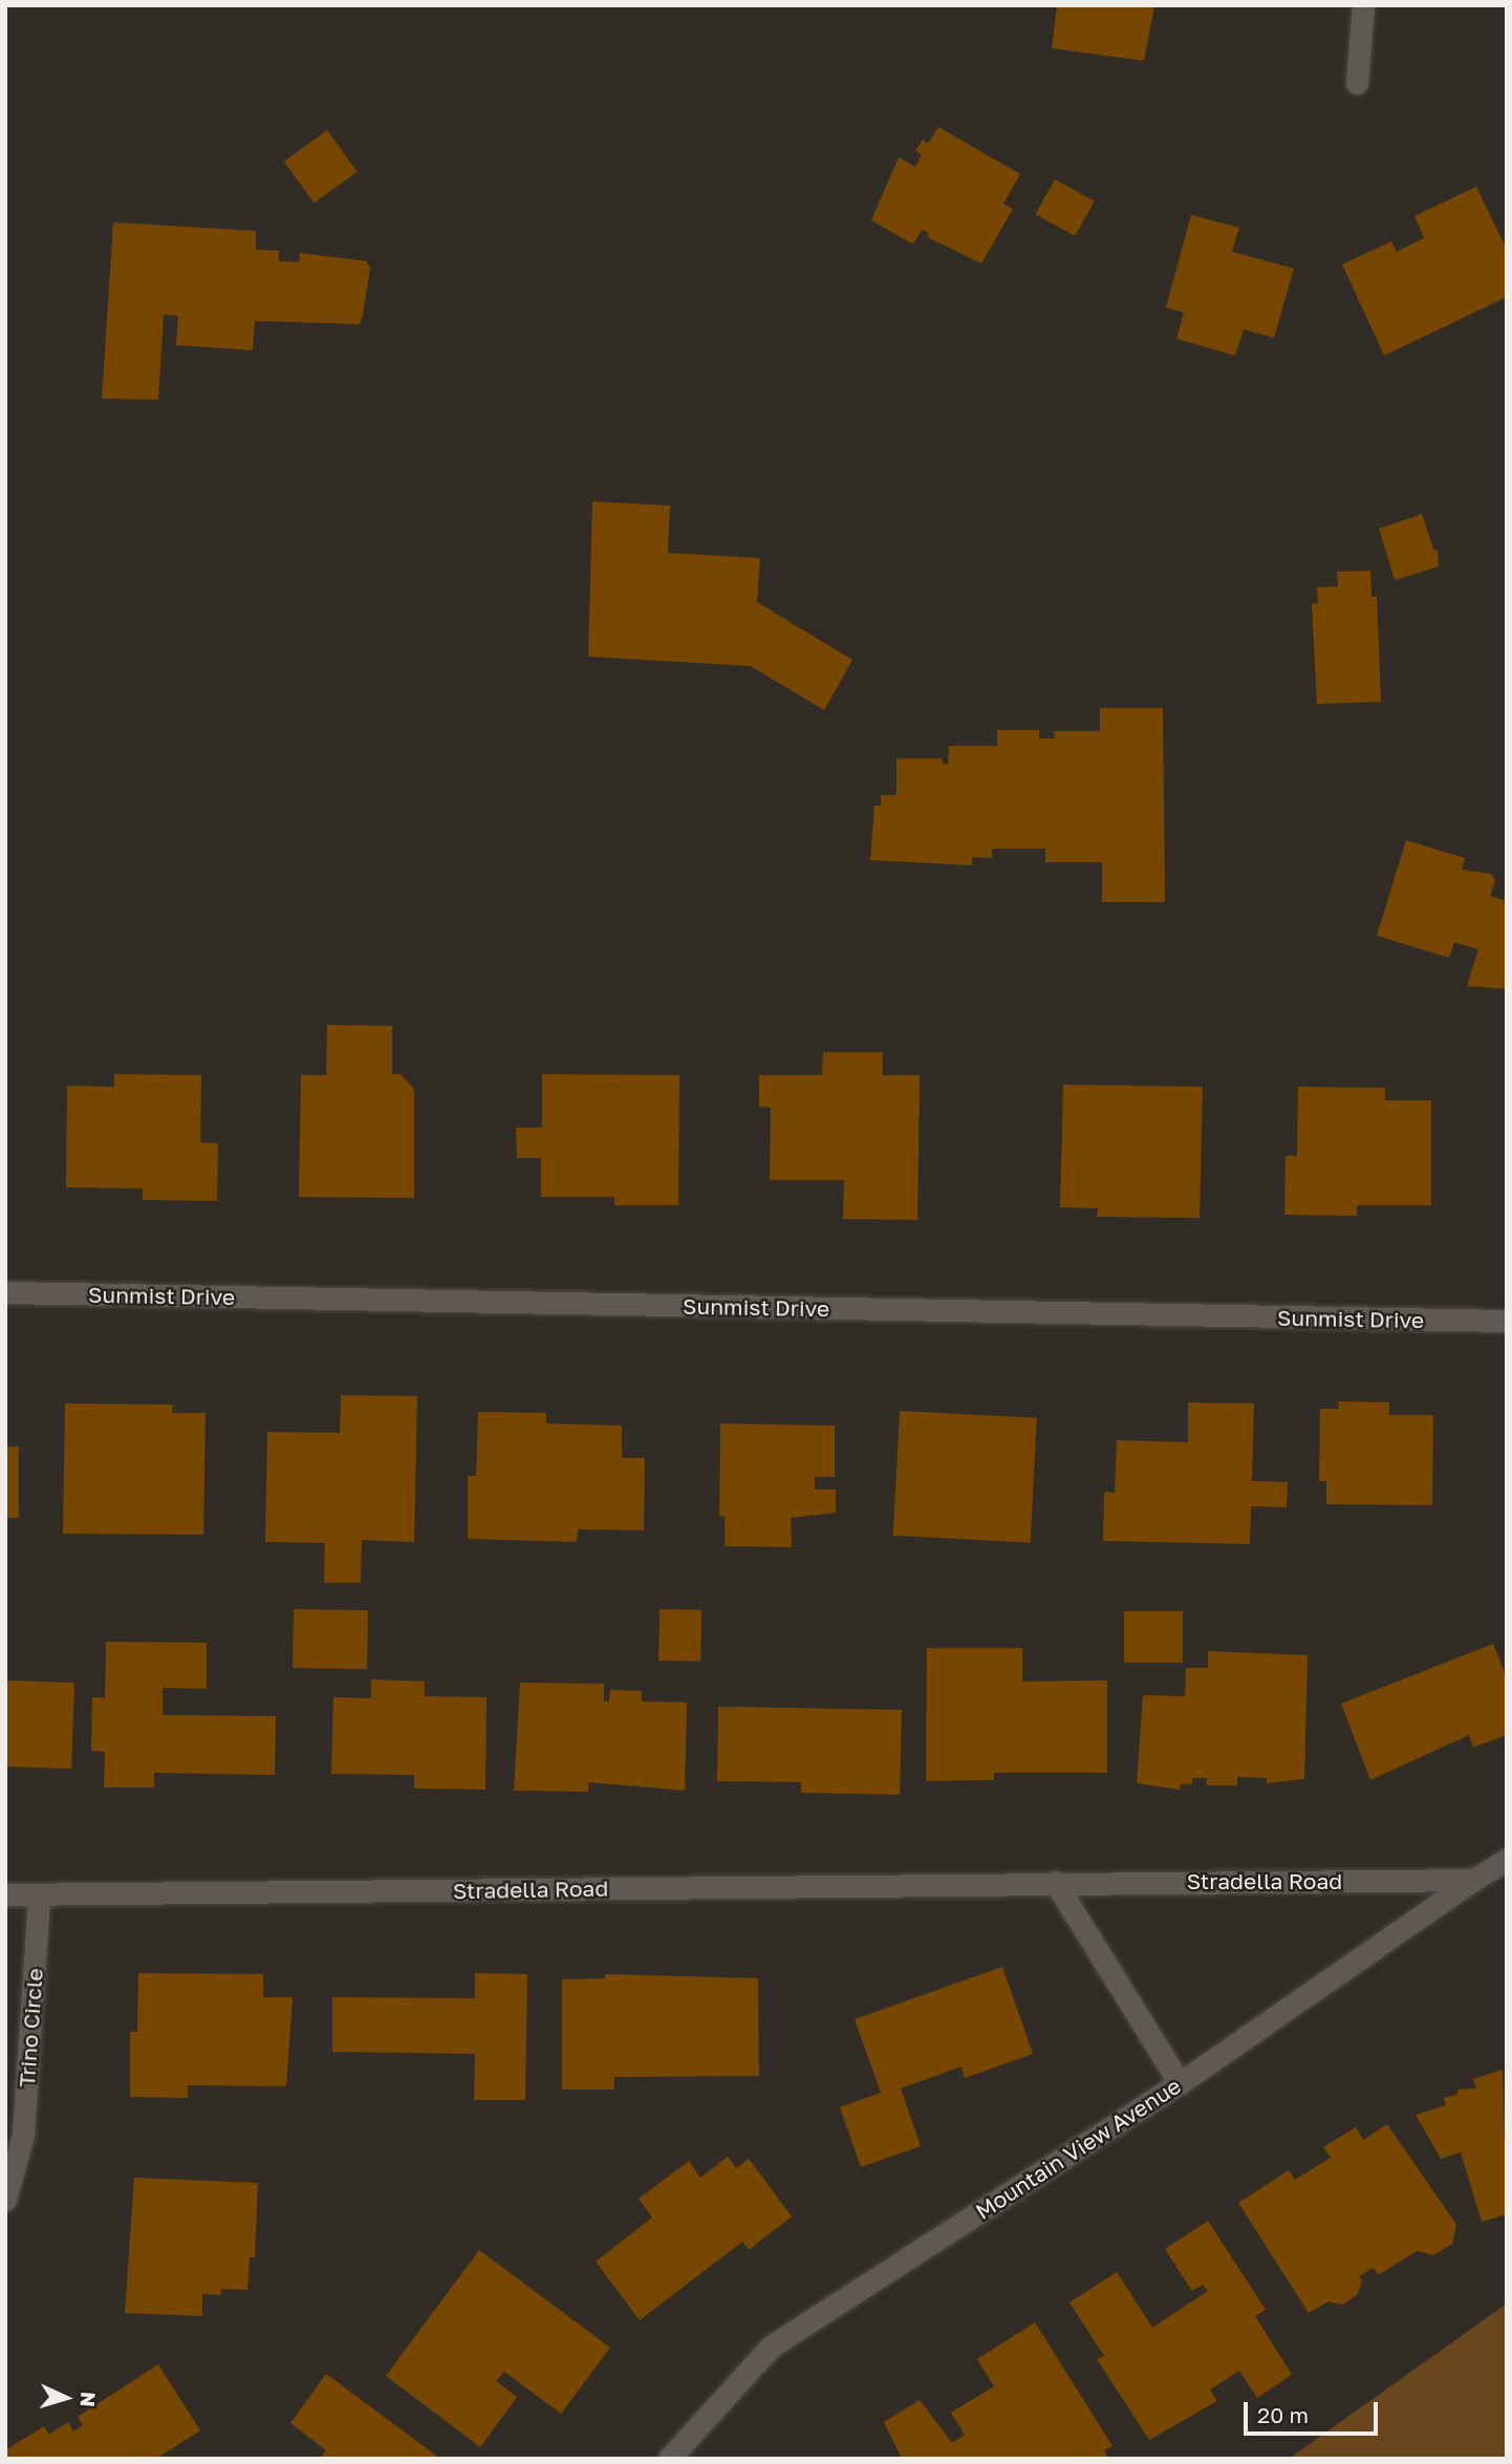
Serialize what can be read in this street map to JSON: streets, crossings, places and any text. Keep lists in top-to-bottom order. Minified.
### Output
{"streets":{"street":["Sunmist Drive","Stradella Road","Trino Circle","Mountain View Avenue"]},"crossings":[["Stradella Road","Trino Circle"],["Stradella Road","Mountain View Avenue"]],"scale_bar":"20 m","north":"right"}
